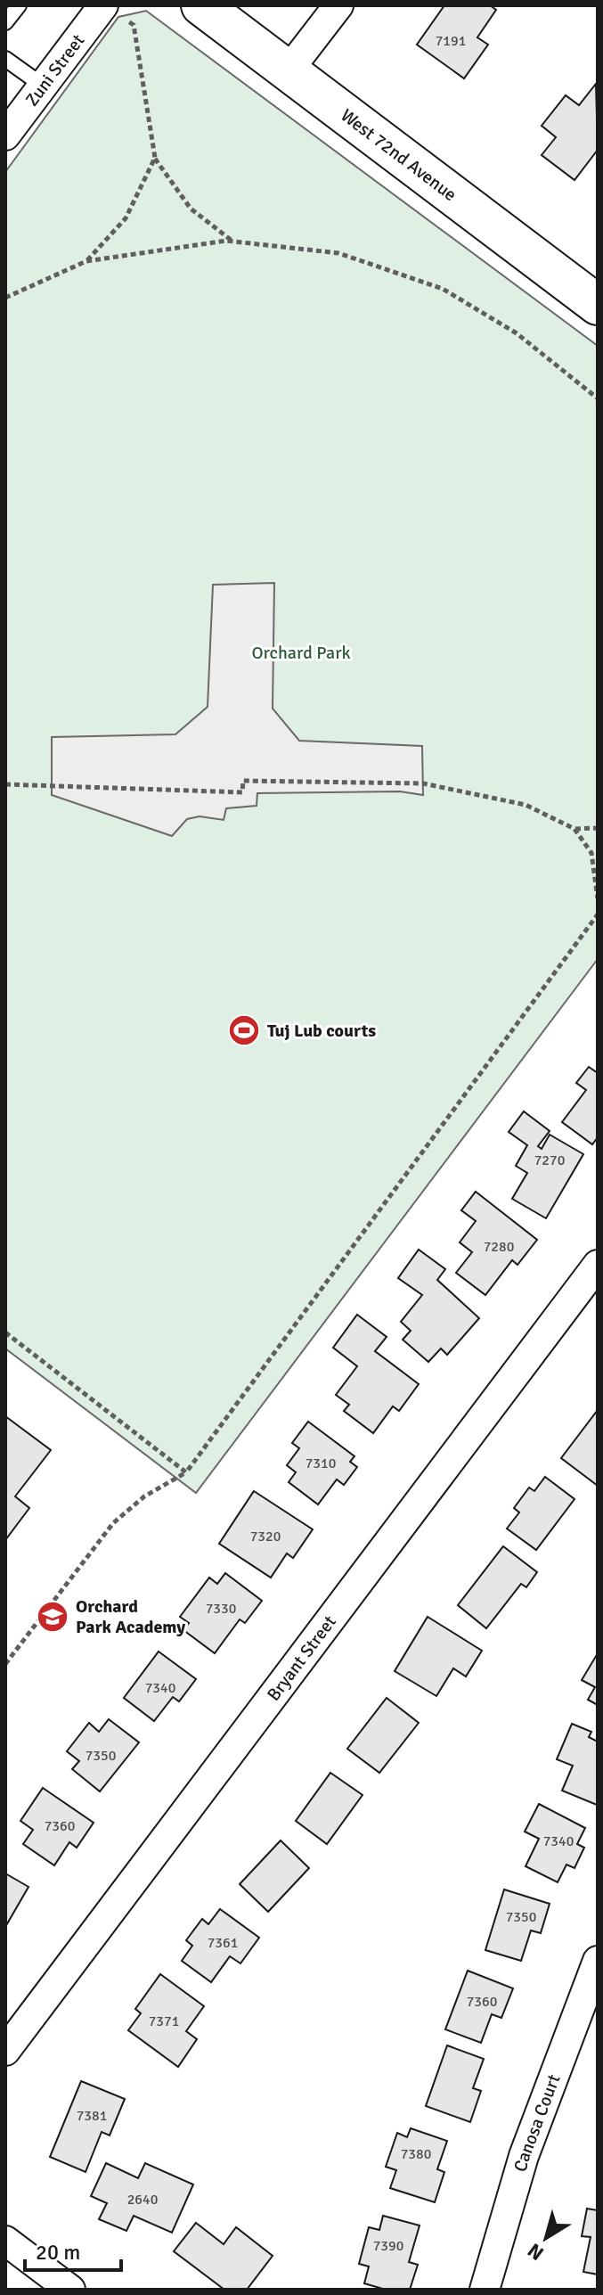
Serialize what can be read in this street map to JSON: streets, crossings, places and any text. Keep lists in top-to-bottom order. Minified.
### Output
{"streets":{"main road":["West 72nd Avenue"],"street":["Zuni Street","Bryant Street","Canosa Court"]},"parks":["Orchard Park"],"places":{"sports":["Tuj Lub courts"],"school or university":["Orchard Park Academy"]},"house_numbers":["7191","7270","7280","7310","7320","7330","7340","7350","7360","7340","7350","7361","7360","7371","7381","7380","2640","7390"],"scale_bar":"20 m","north":"bottom left"}
